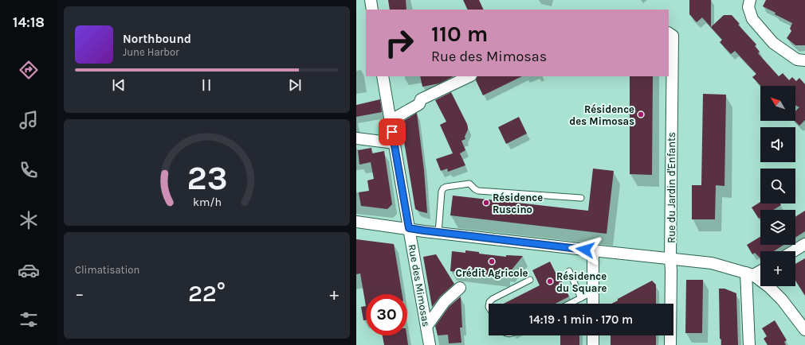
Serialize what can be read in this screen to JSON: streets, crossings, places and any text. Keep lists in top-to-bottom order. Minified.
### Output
{"streets":{"street":["Rue du Jardin d'Enfants","Rue des Mimosas"]},"places":["Résidence des Mimosas","Résidence Ruscino","Crédit Agricole","Résidence du Square"],"north":"top left","page":{"tabs":"14:18","turn":["110 m","Rue des Mimosas"],"song":["Northbound","June Harbor"],"map_buttons":"+","tile":"Climatisation","heat":["−","22°","+"],"limit":"30","trip":"14:19 · 1 min · 170 m","gauge":["23","km/h"]}}
